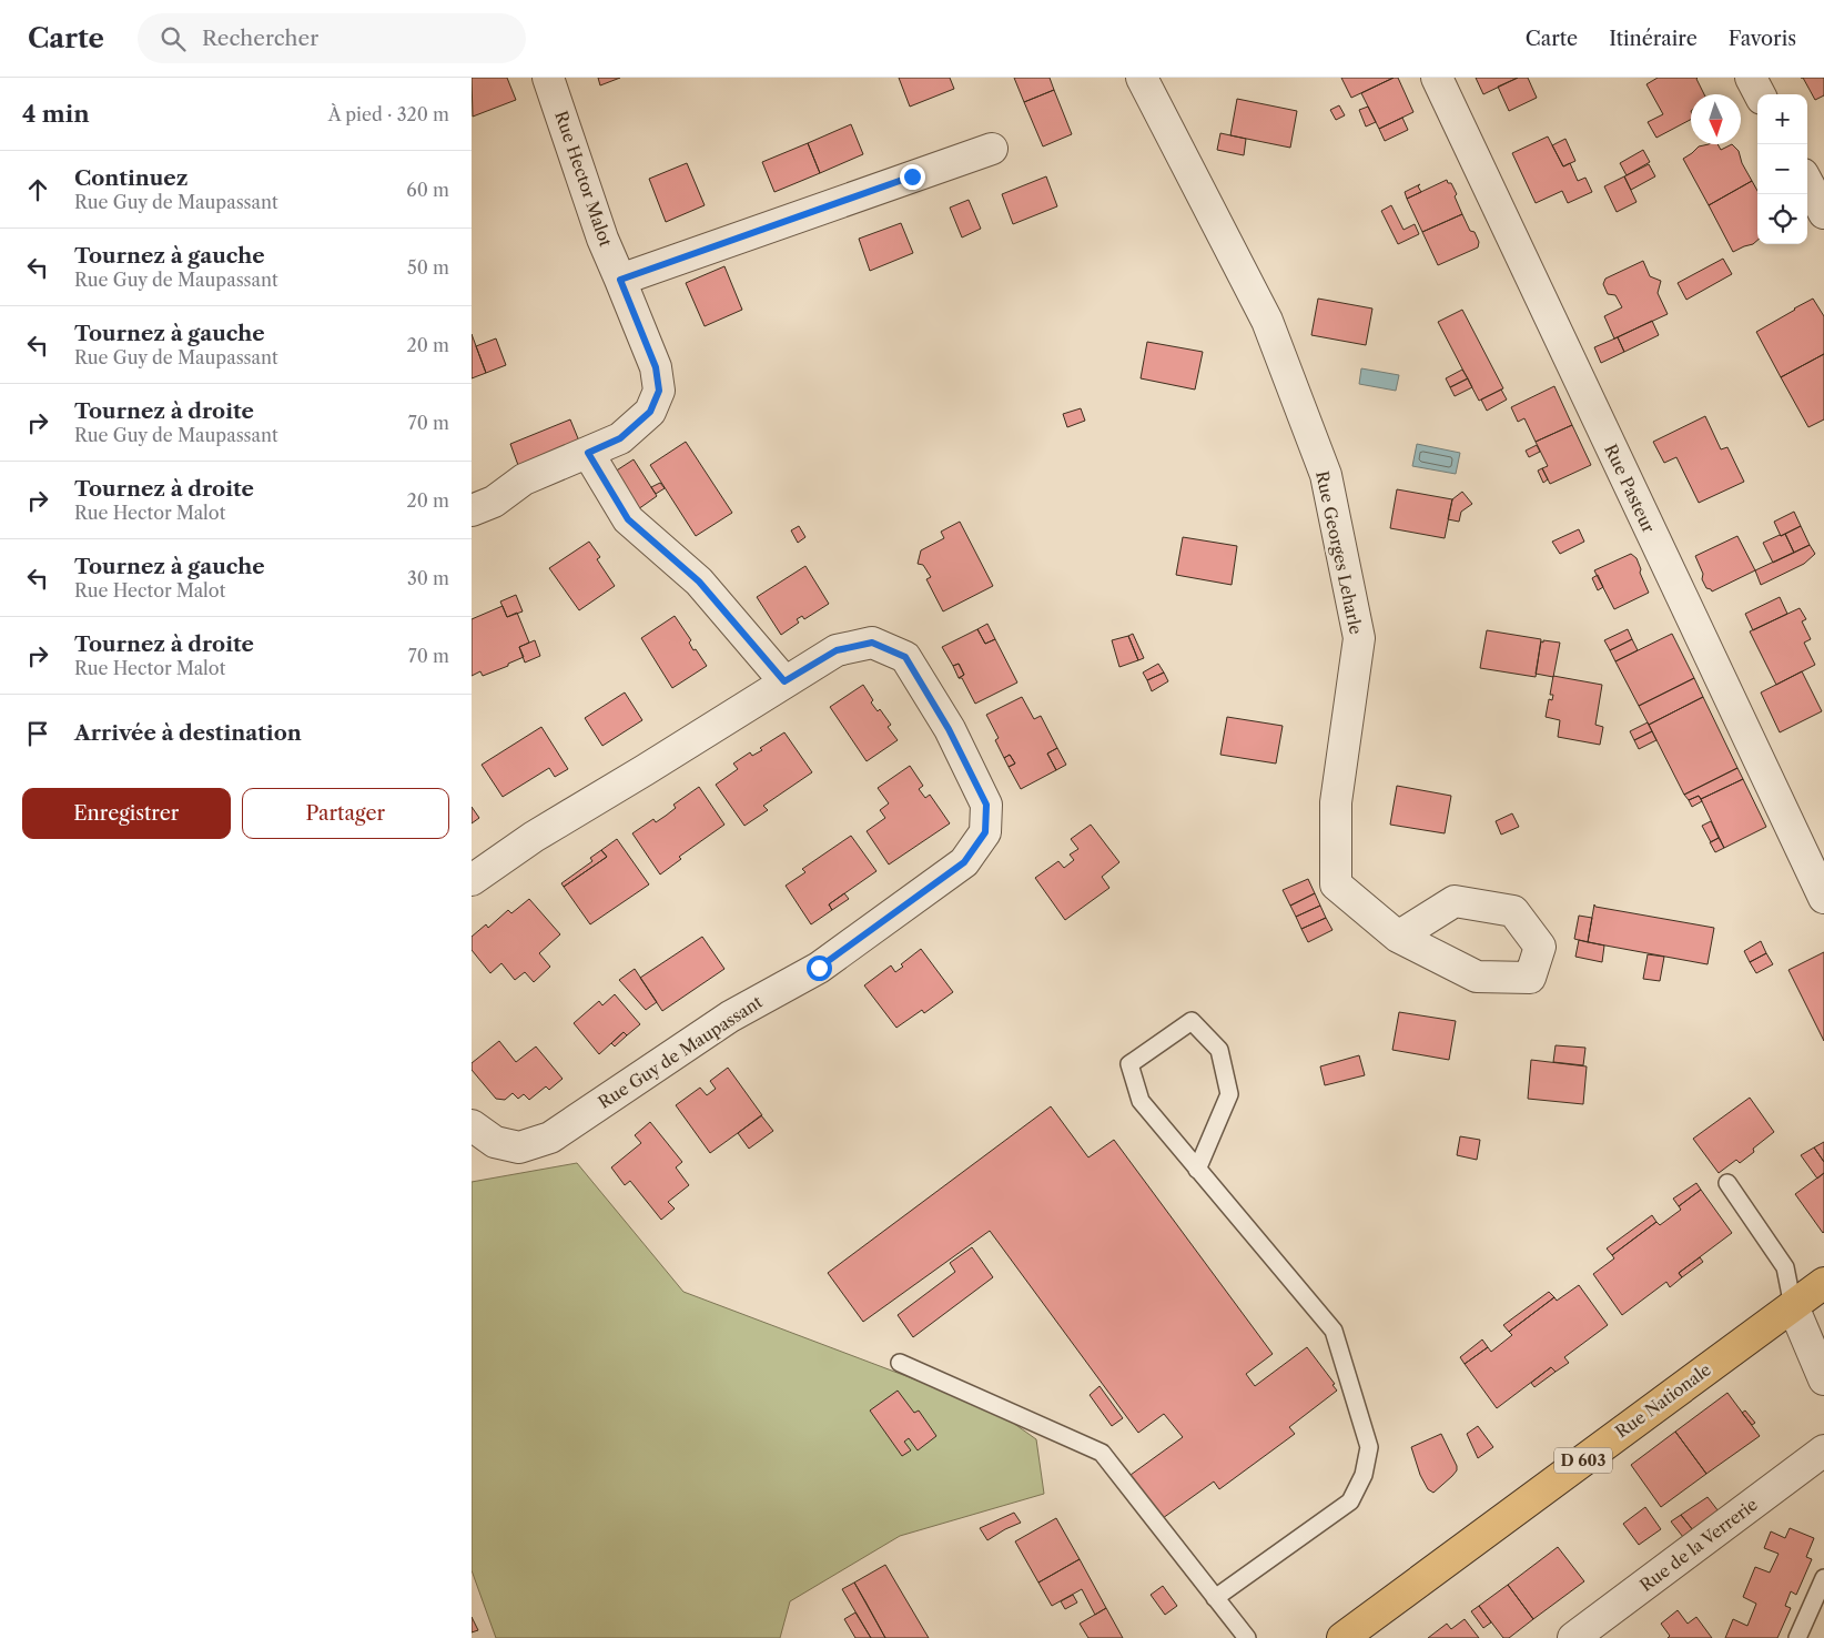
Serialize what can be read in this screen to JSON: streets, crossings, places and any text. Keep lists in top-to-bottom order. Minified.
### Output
{"streets":{"main road":["Rue Nationale","D 603"],"street":["Rue Hector Malot","Rue Pasteur","Rue Georges Leharle","Rue Guy de Maupassant","Rue de la Verrerie"]},"north":"bottom","page":{"header":"Carte","search":"Rechercher","nav":["Carte","Itinéraire","Favoris"],"heading":["4 min","À pied · 320 m"],"map_buttons":["+","−"],"list":[["Continuez","Rue Guy de Maupassant","60 m"],["Tournez à gauche","Rue Guy de Maupassant","50 m"],["Tournez à gauche","Rue Guy de Maupassant","20 m"],["Tournez à droite","Rue Guy de Maupassant","70 m"],["Tournez à droite","Rue Hector Malot","20 m"],["Tournez à gauche","Rue Hector Malot","30 m"],["Tournez à droite","Rue Hector Malot","70 m"],"Arrivée à destination"],"buttons":["Enregistrer","Partager"]}}
